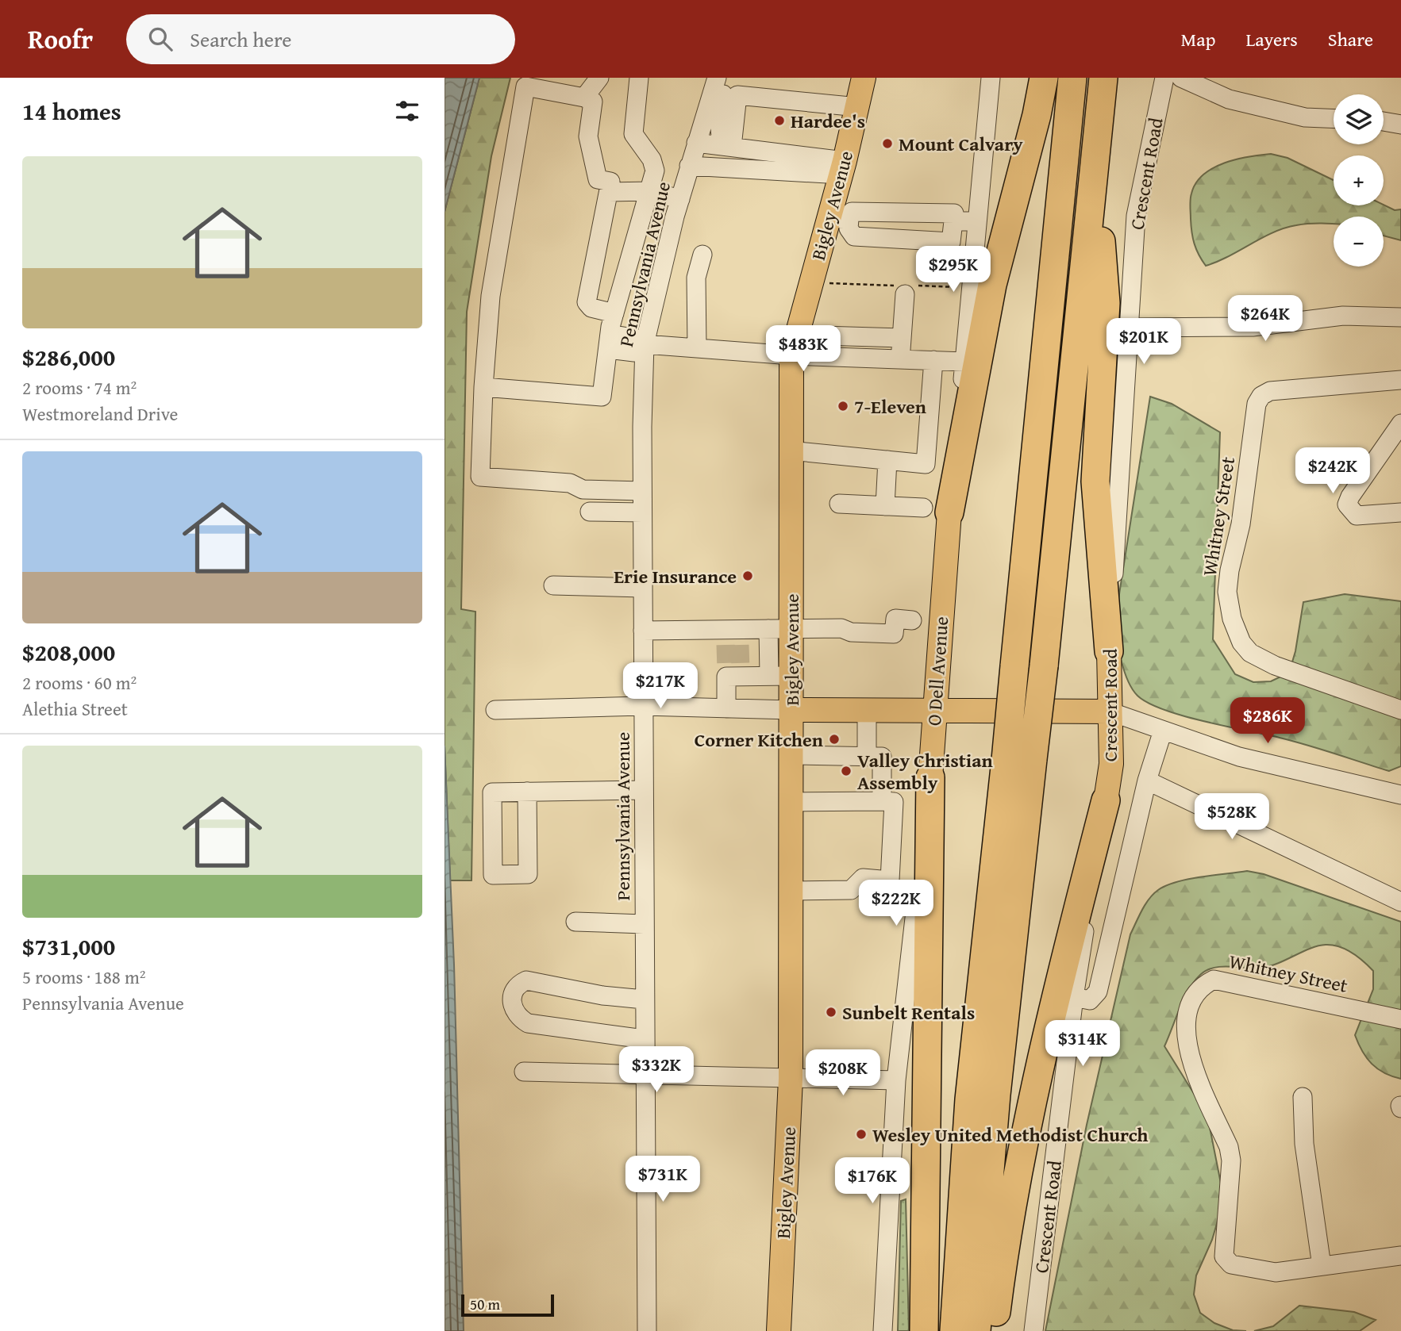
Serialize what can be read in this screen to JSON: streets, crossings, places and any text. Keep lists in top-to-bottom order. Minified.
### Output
{"streets":{"main road":["Crescent Road","Bigley Avenue","O Dell Avenue"],"street":["Pennsylvania Avenue","Whitney Street"]},"places":["Hardee's","Mount Calvary","7-Eleven","Erie Insurance","Corner Kitchen","Valley Christian Assembly","Sunbelt Rentals","Wesley United Methodist Church"],"scale_bar":"50 m","page":{"header":"Roofr","search":"Search here","nav":["Map","Layers","Share"],"heading":"14 homes","map_buttons":["+","−"],"list":[{"name":"$286,000","note":"2 rooms · 74 m² · Westmoreland Drive"},{"name":"$208,000","note":"2 rooms · 60 m² · Alethia Street"},{"name":"$731,000","note":"5 rooms · 188 m² · Pennsylvania Avenue"}],"price":["$295K","$264K","$201K","$483K","$242K","$217K","$286K","$528K","$222K","$314K","$332K","$208K","$731K","$176K"],"scale":"50 m"}}
